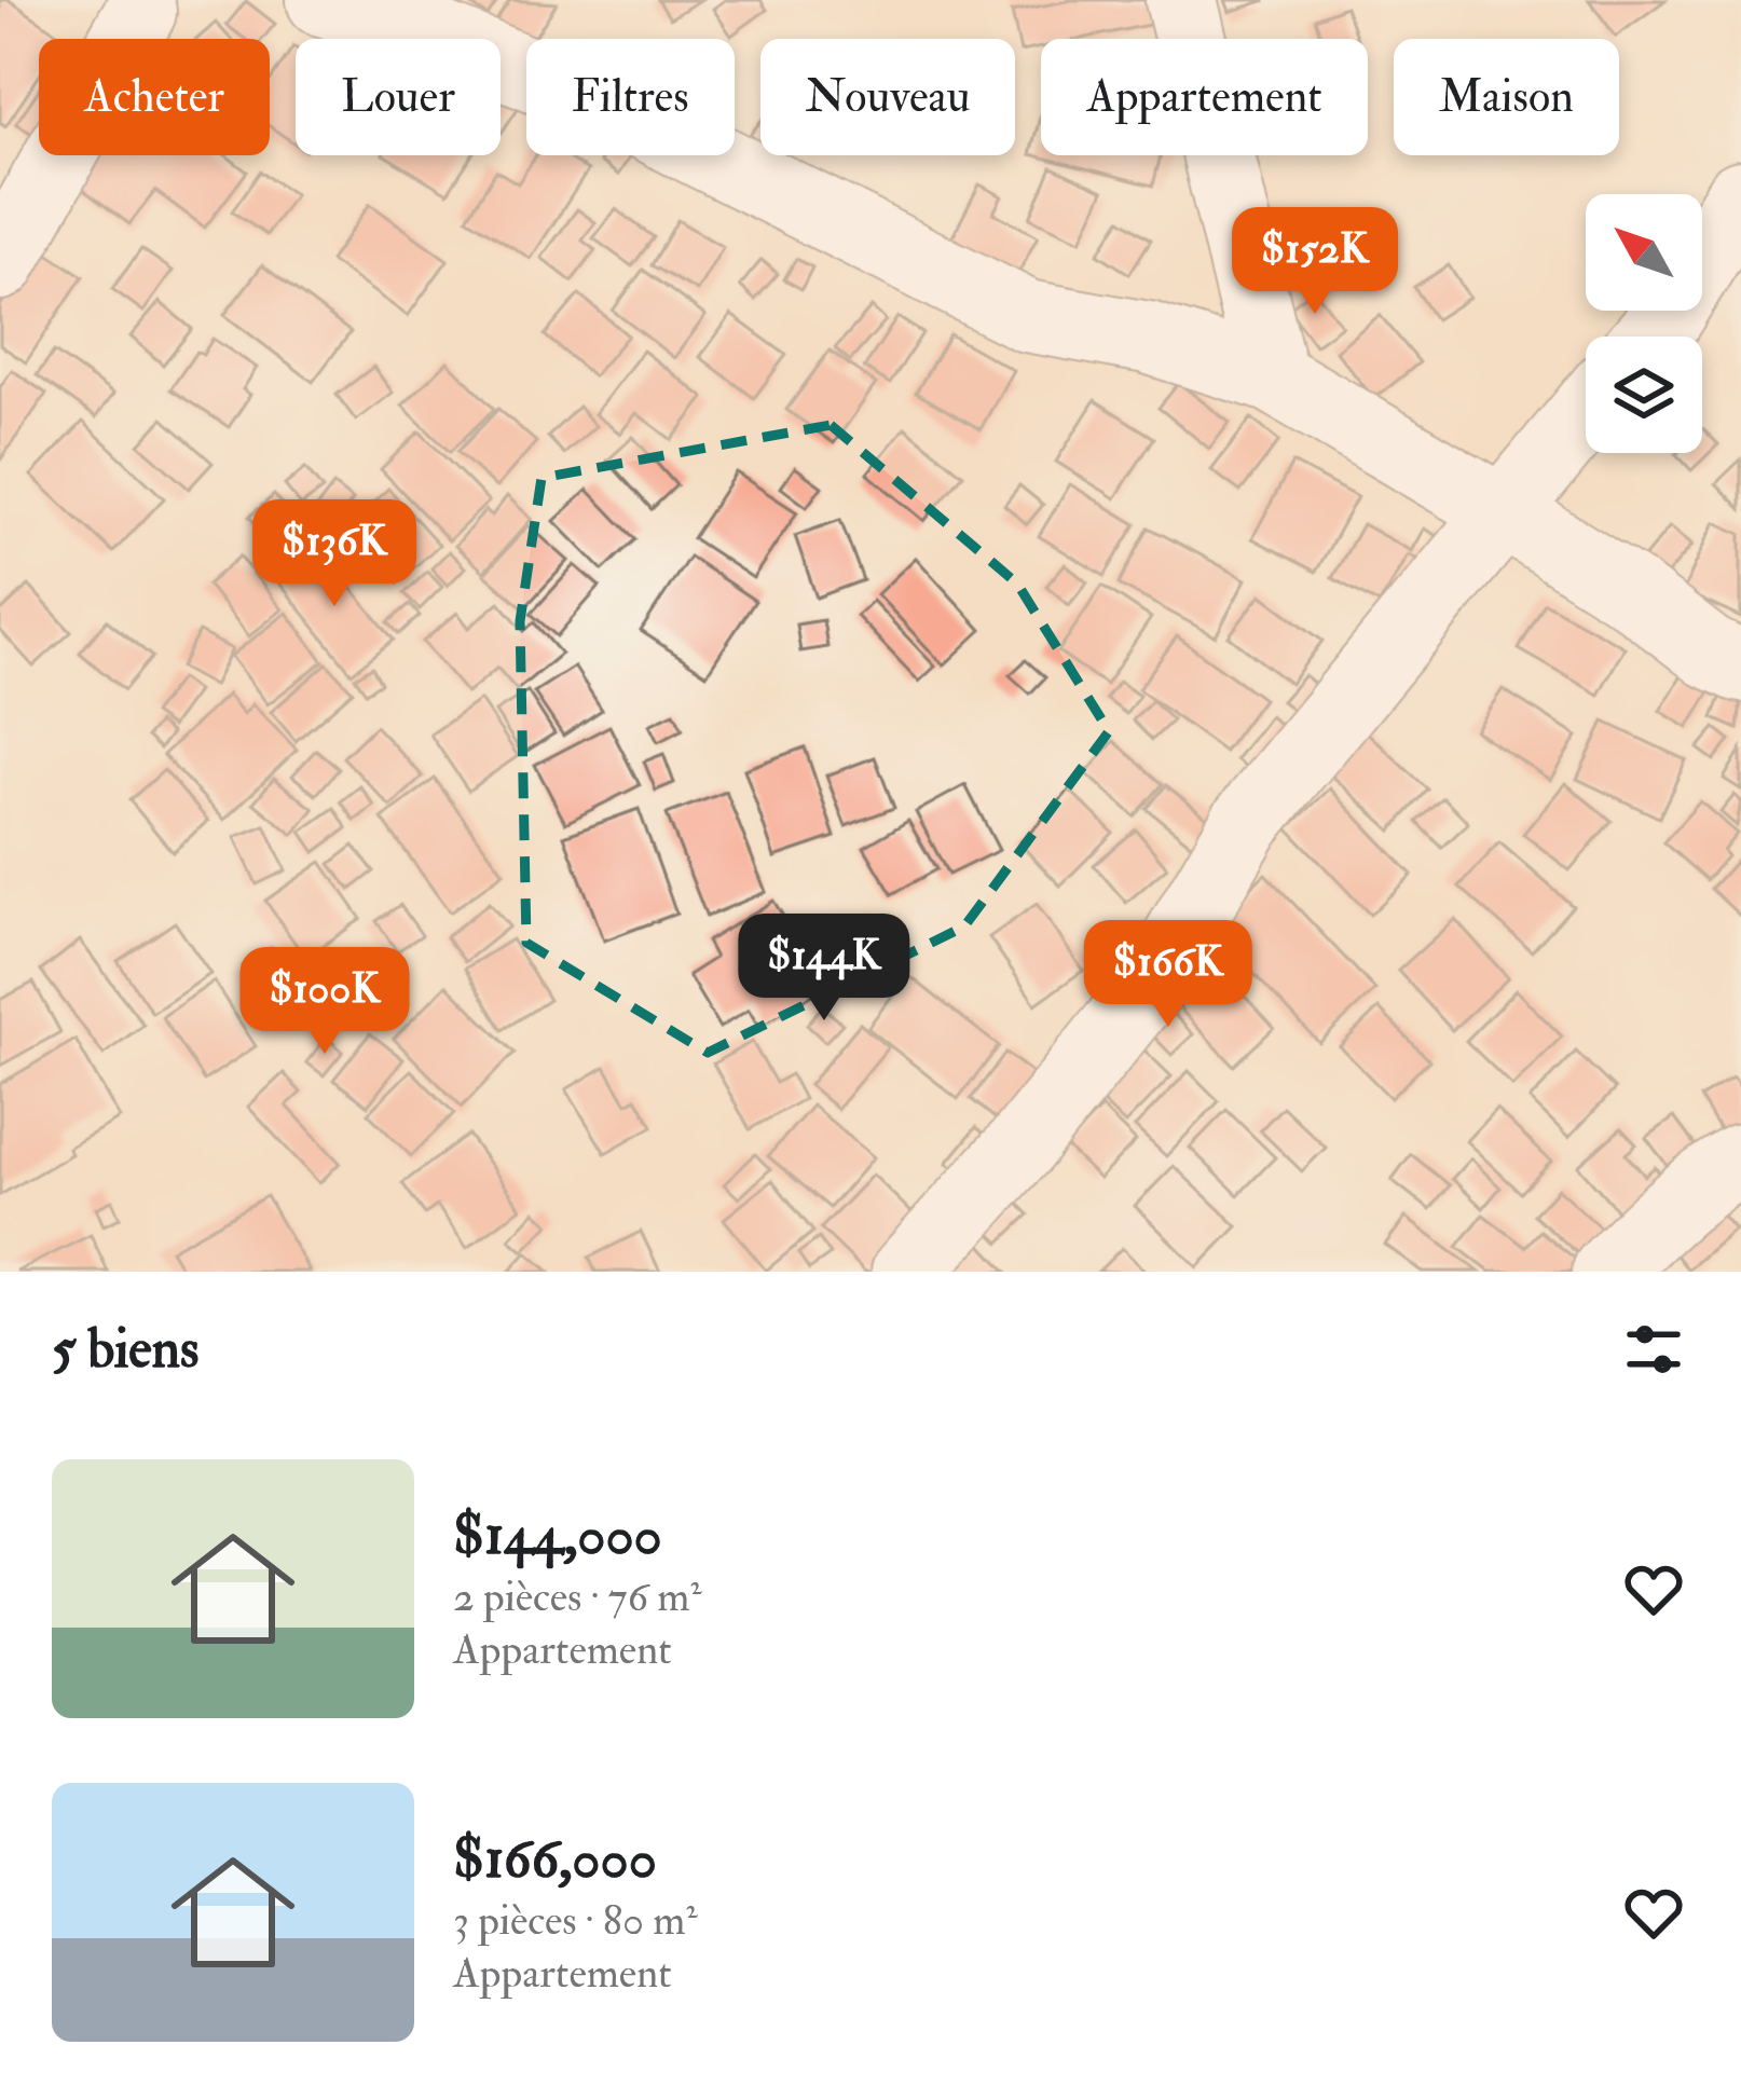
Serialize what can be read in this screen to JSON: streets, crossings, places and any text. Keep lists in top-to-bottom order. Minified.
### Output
{"north":"top left","page":{"chip":["Acheter","Louer","Filtres","Nouveau","Appartement","Maison"],"price":["$152K","$136K","$144K","$166K","$100K"],"heading":"5 biens","list":[{"name":"$144,000","note":"2 pièces · 76 m² · Appartement"},{"name":"$166,000","note":"3 pièces · 80 m² · Appartement"}]}}
